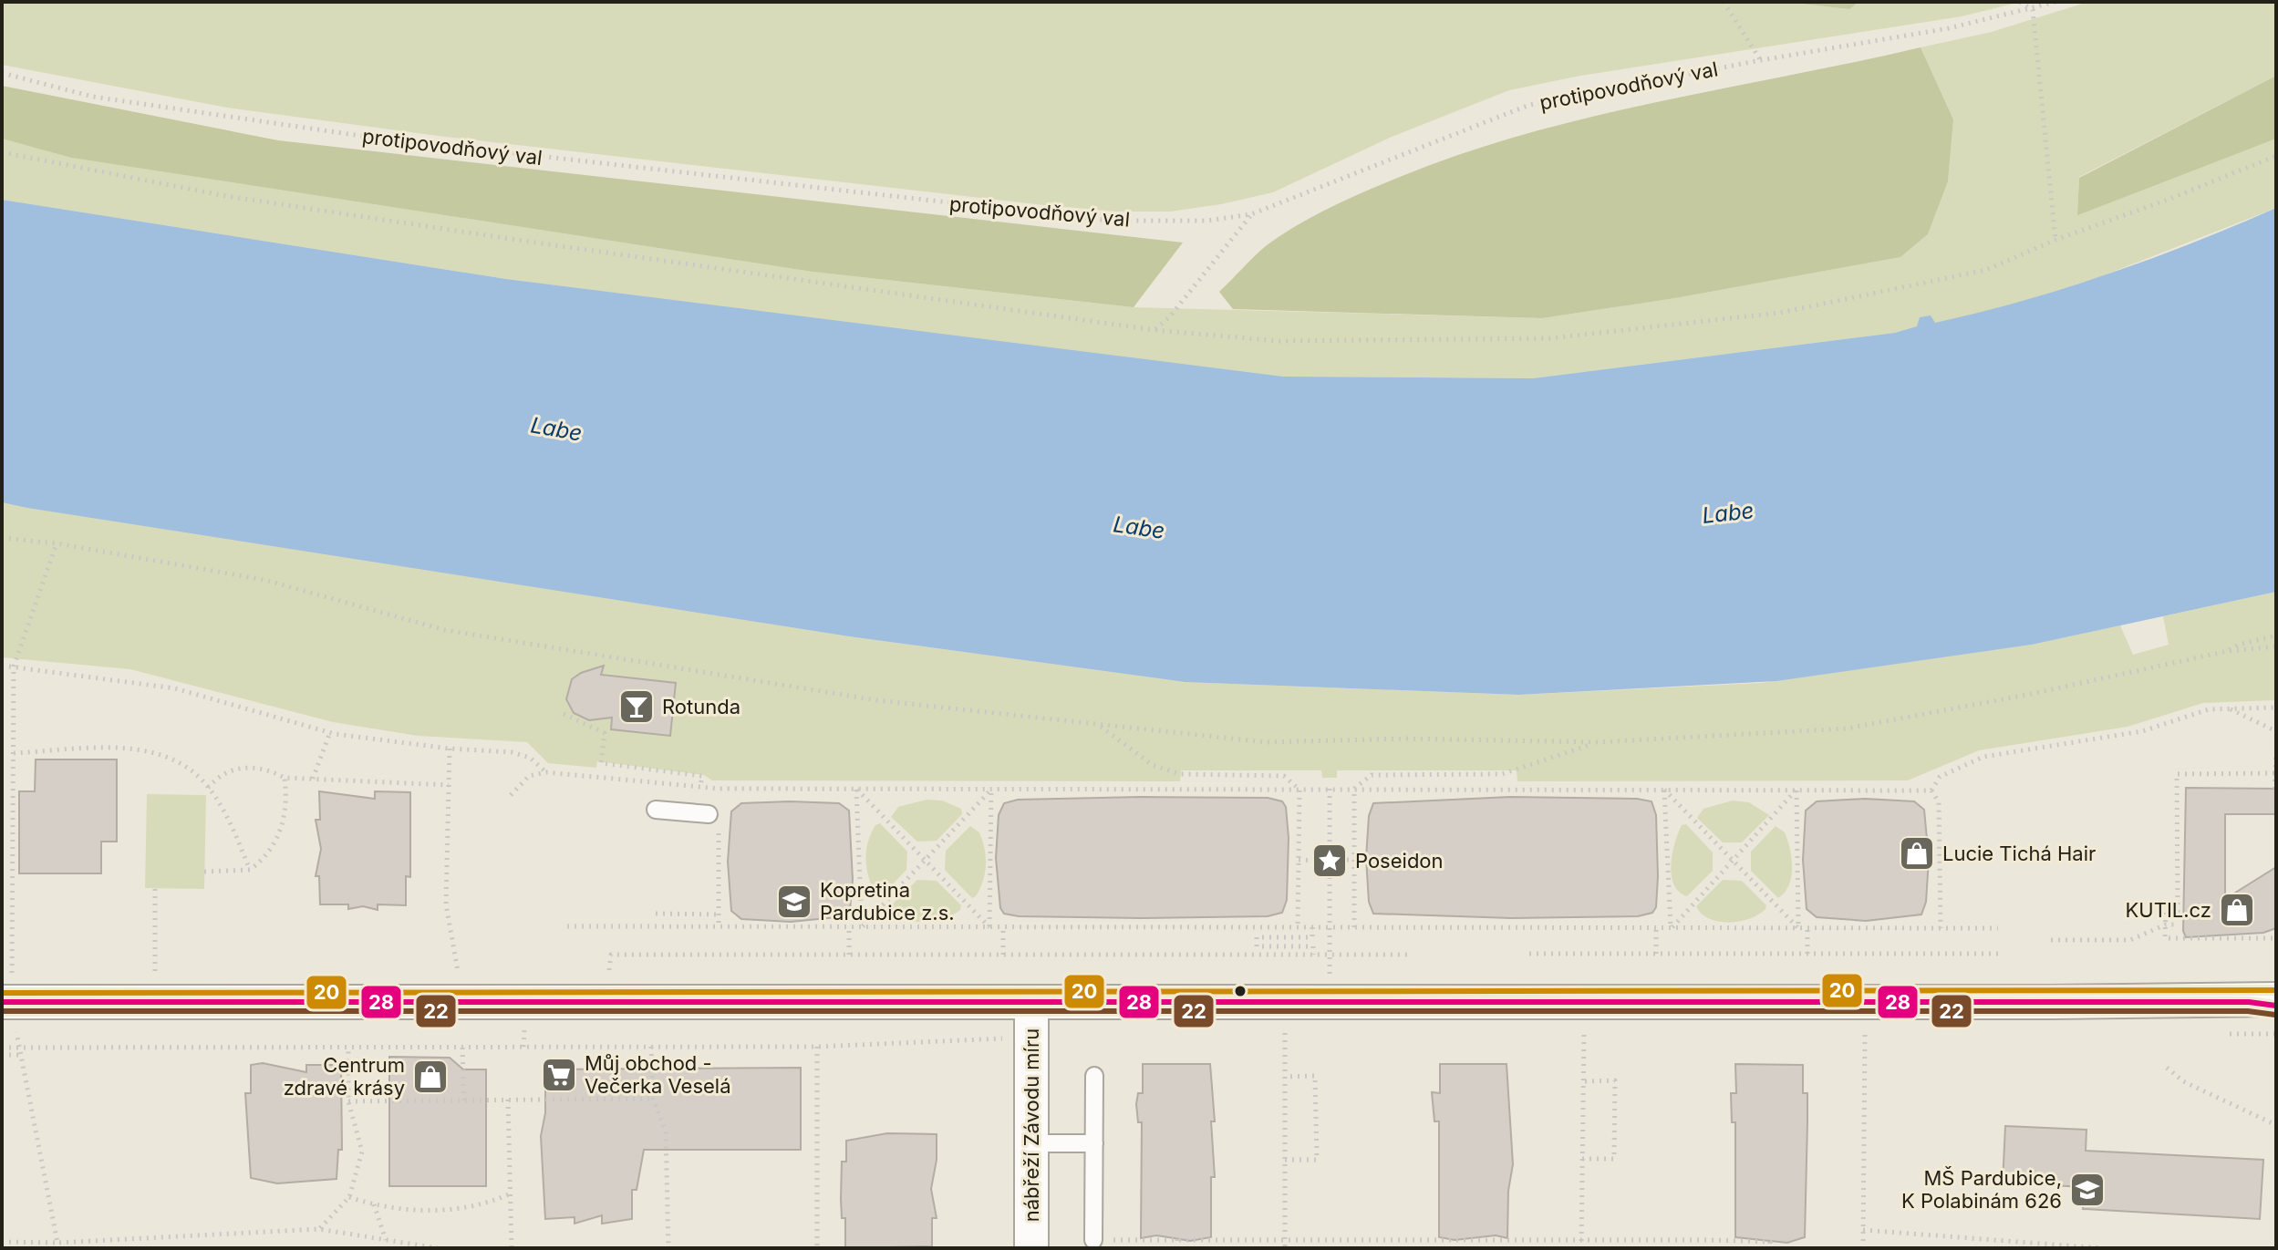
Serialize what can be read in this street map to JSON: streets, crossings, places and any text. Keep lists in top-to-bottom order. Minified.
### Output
{"streets":{"street":["nábřeží Závodu míru"],"path":["protipovodňový val"]},"water":["Labe"],"places":{"bar":["Rotunda"],"shop":["Lucie Tichá Hair","KUTIL.cz","Centrum zdravé krásy"],"place":["Poseidon"],"school or university":["Kopretina Pardubice z.s.","MŠ Pardubice, K Polabinám 626"],"supermarket":["Můj obchod - Večerka Veselá"]},"lines":["transit line 20","transit line 28","transit line 22"]}
